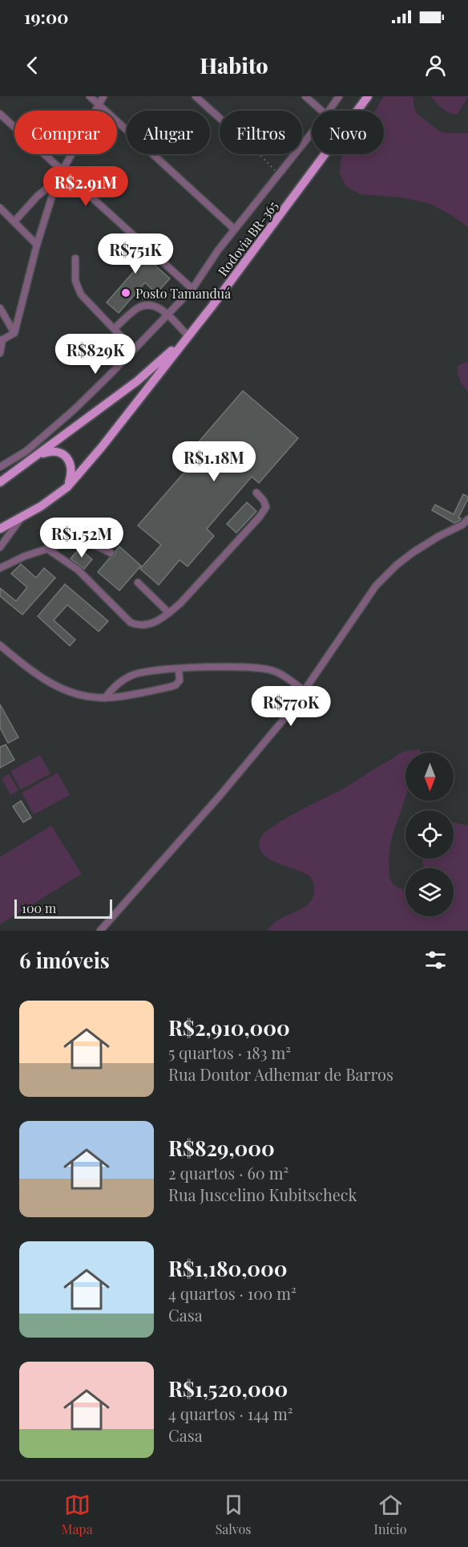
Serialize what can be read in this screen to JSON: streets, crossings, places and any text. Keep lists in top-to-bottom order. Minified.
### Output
{"streets":{"main road":["Rodovia BR-365"]},"places":["Posto Tamanduá"],"scale_bar":"100 m","north":"bottom","page":{"status":"19:00","header":"Habito","chip":["Comprar","Alugar","Filtros","Novo"],"price":["R$2.91M","R$751K","R$829K","R$1.18M","R$1.52M","R$770K"],"scale":"100 m","heading":"6 imóveis","list":[{"name":"R$2,910,000","note":"5 quartos · 183 m² · Rua Doutor Adhemar de Barros"},{"name":"R$829,000","note":"2 quartos · 60 m² · Rua Juscelino Kubitscheck"},{"name":"R$1,180,000","note":"4 quartos · 100 m² · Casa"},{"name":"R$1,520,000","note":"4 quartos · 144 m² · Casa"}],"tabs":["Mapa","Salvos","Início"]}}
